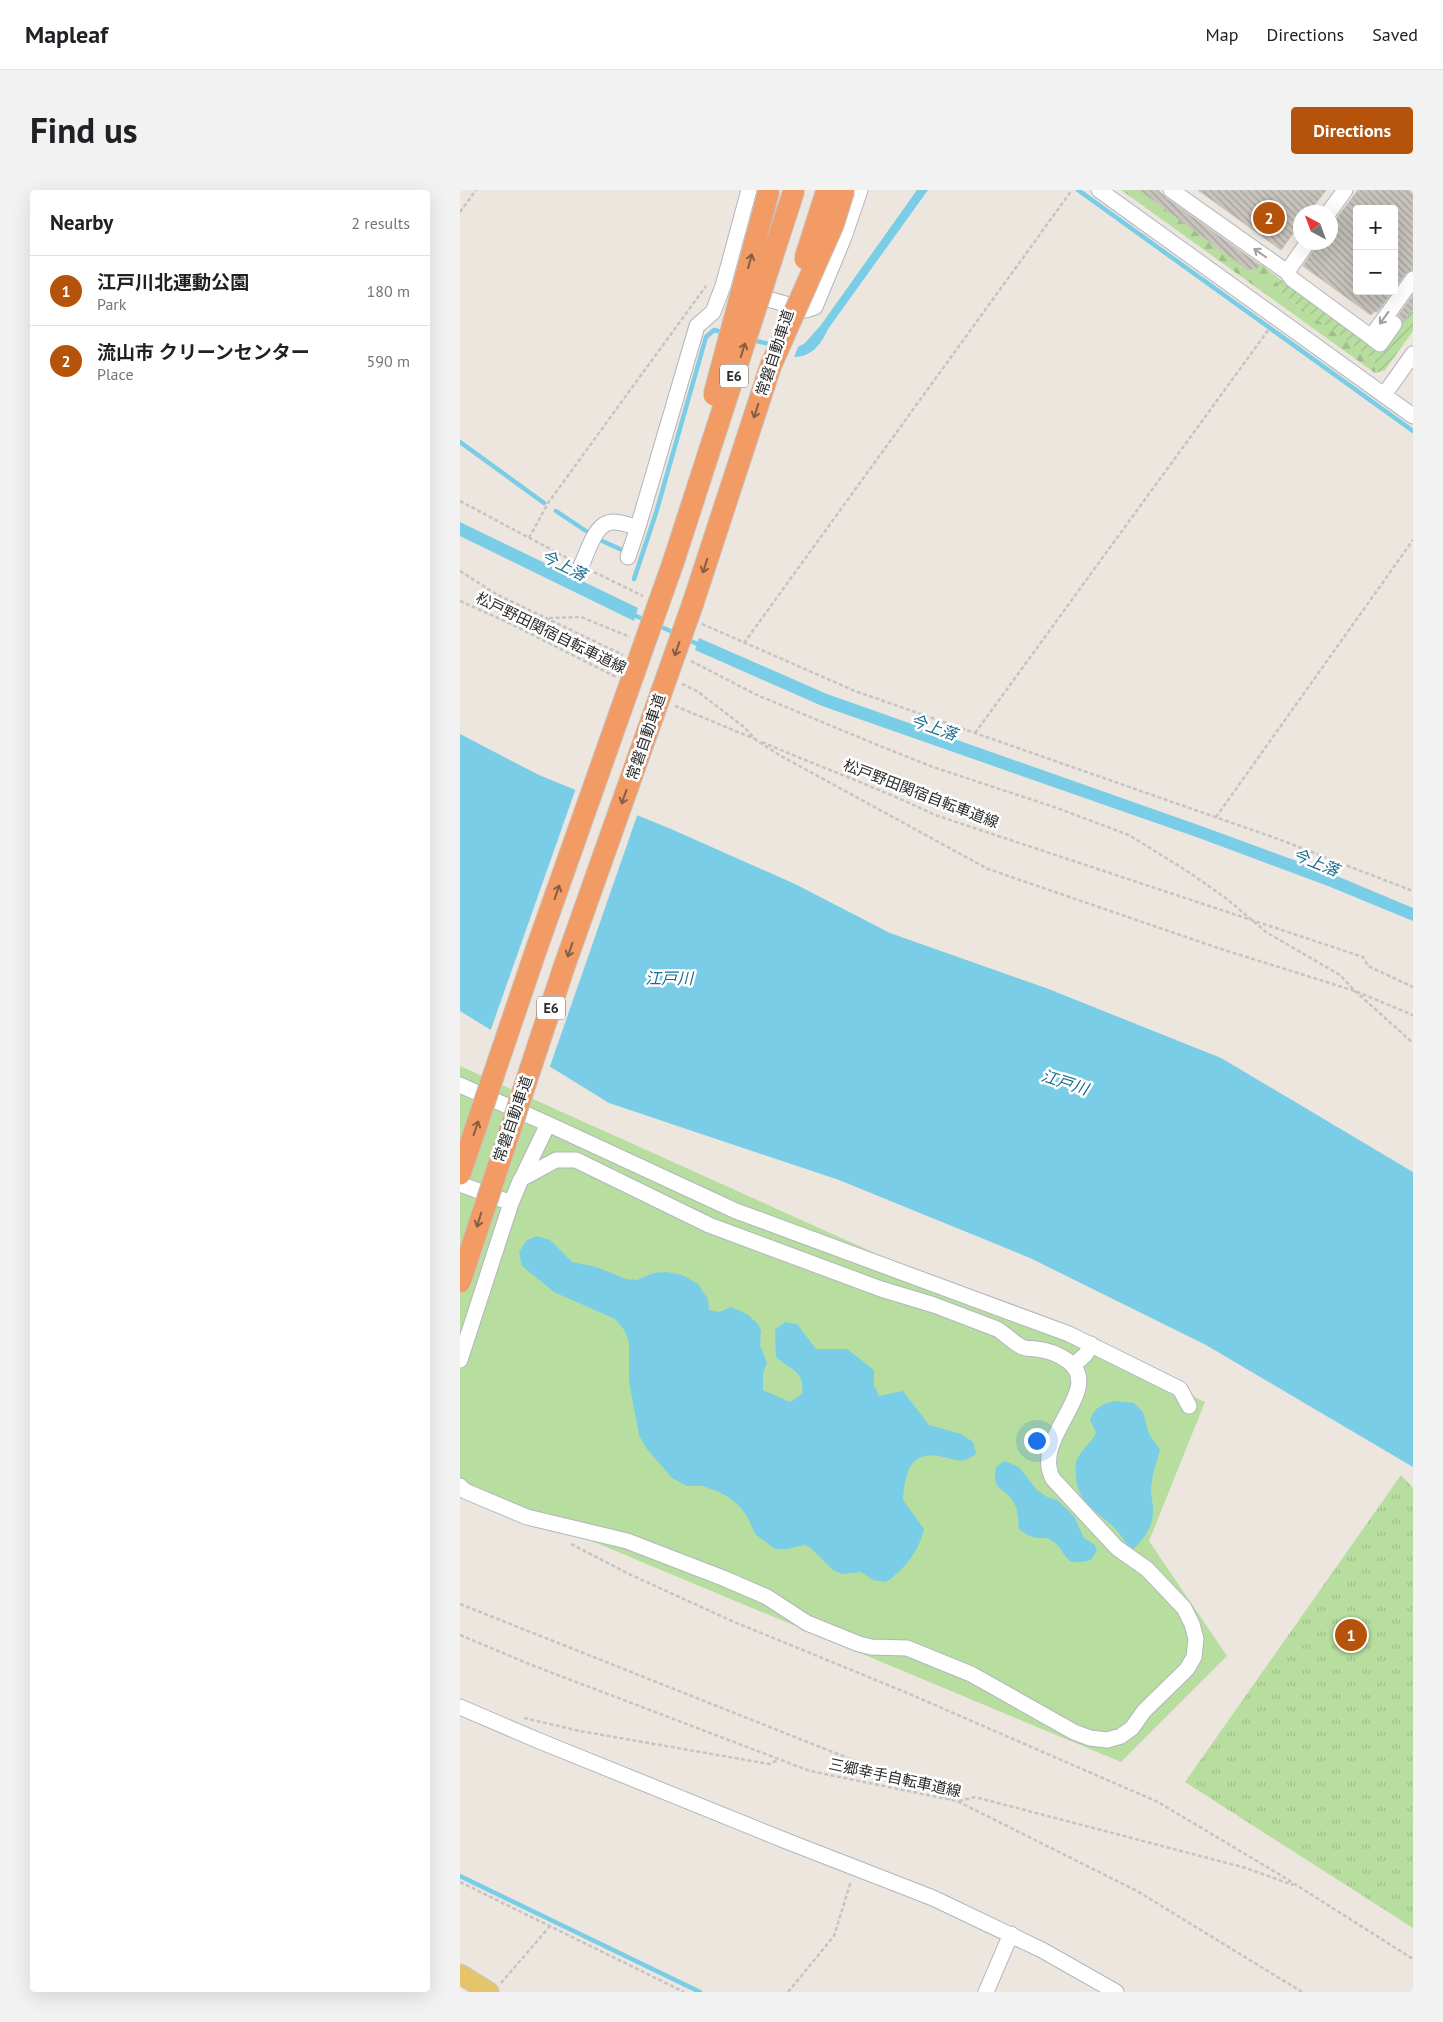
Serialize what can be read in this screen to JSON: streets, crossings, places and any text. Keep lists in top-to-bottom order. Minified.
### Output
{"streets":{"highway":["常磐自動車道","E6"],"path":["松戸野田関宿自転車道線","三郷幸手自転車道線"]},"water":["今上落","江戸川"],"north":"top left","page":{"header":"Mapleaf","nav":["Map","Directions","Saved"],"title":"Find us","buttons":"Directions","heading":["Nearby","2 results"],"pins":["2","1"],"map_buttons":["+","−"],"list":[{"mark":"1","name":"江戸川北運動公園","note":"Park","value":"180 m"},{"mark":"2","name":"流山市 クリーンセンター","note":"Place","value":"590 m"}]}}
